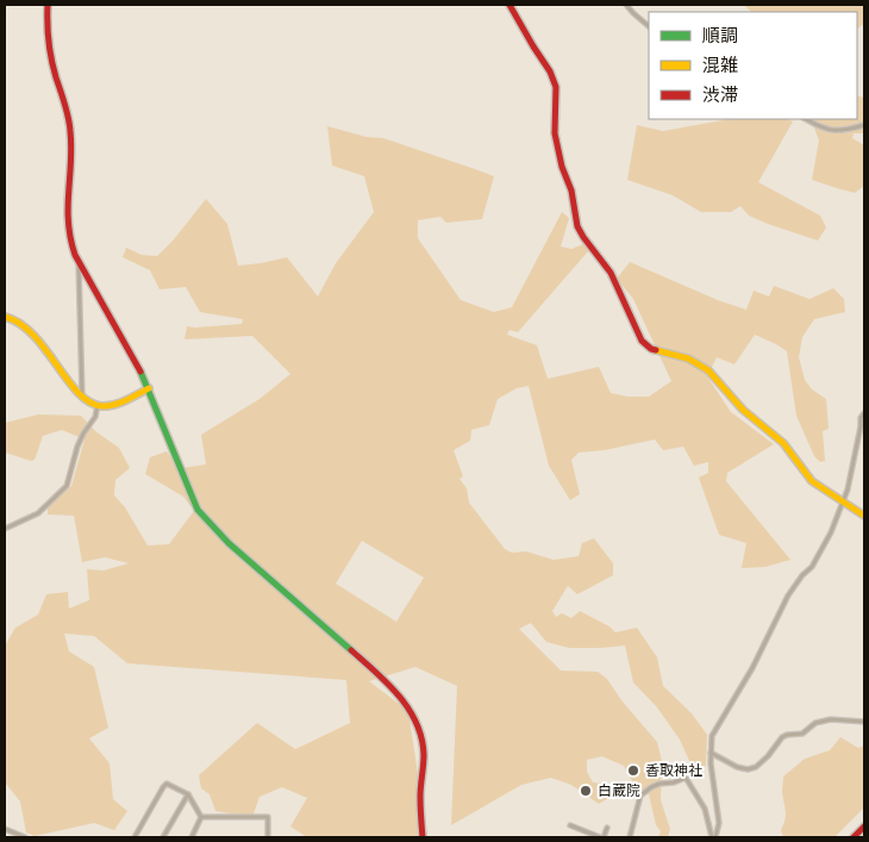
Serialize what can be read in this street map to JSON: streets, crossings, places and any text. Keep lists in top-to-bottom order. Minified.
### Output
{"places":["香取神社","白蔵院"],"legend":["順調","混雑","渋滞"]}
